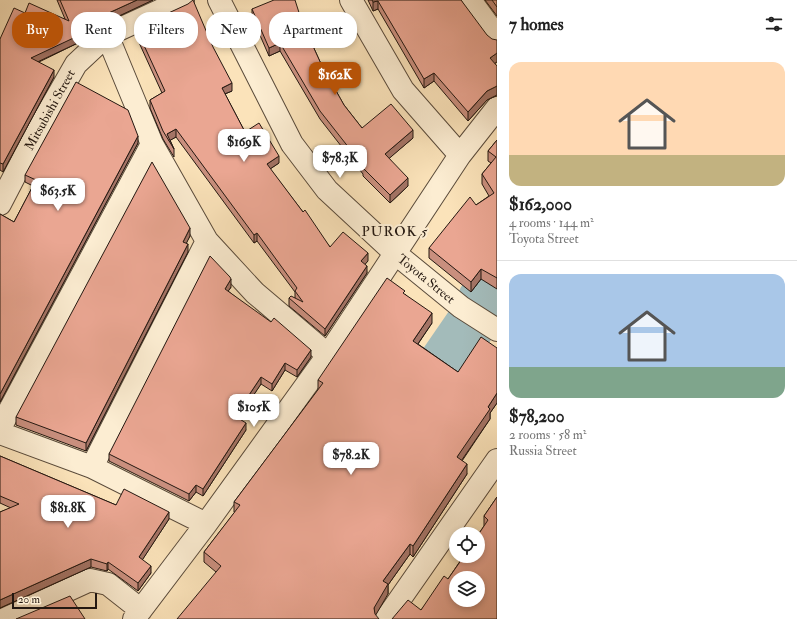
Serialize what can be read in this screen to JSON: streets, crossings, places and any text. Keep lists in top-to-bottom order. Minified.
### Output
{"streets":{"street":["Mitsubishi Street","Toyota Street"]},"districts":["PUROK 5"],"scale_bar":"20 m","page":{"heading":"7 homes","chip":["Buy","Rent","Filters","New","Apartment"],"list":[{"name":"$162,000","note":"4 rooms · 144 m² · Toyota Street"},{"name":"$78,200","note":"2 rooms · 58 m² · Russia Street"}],"price":["$162K","$169K","$78.3K","$63.5K","$105K","$78.2K","$81.8K"],"scale":"20 m"}}
